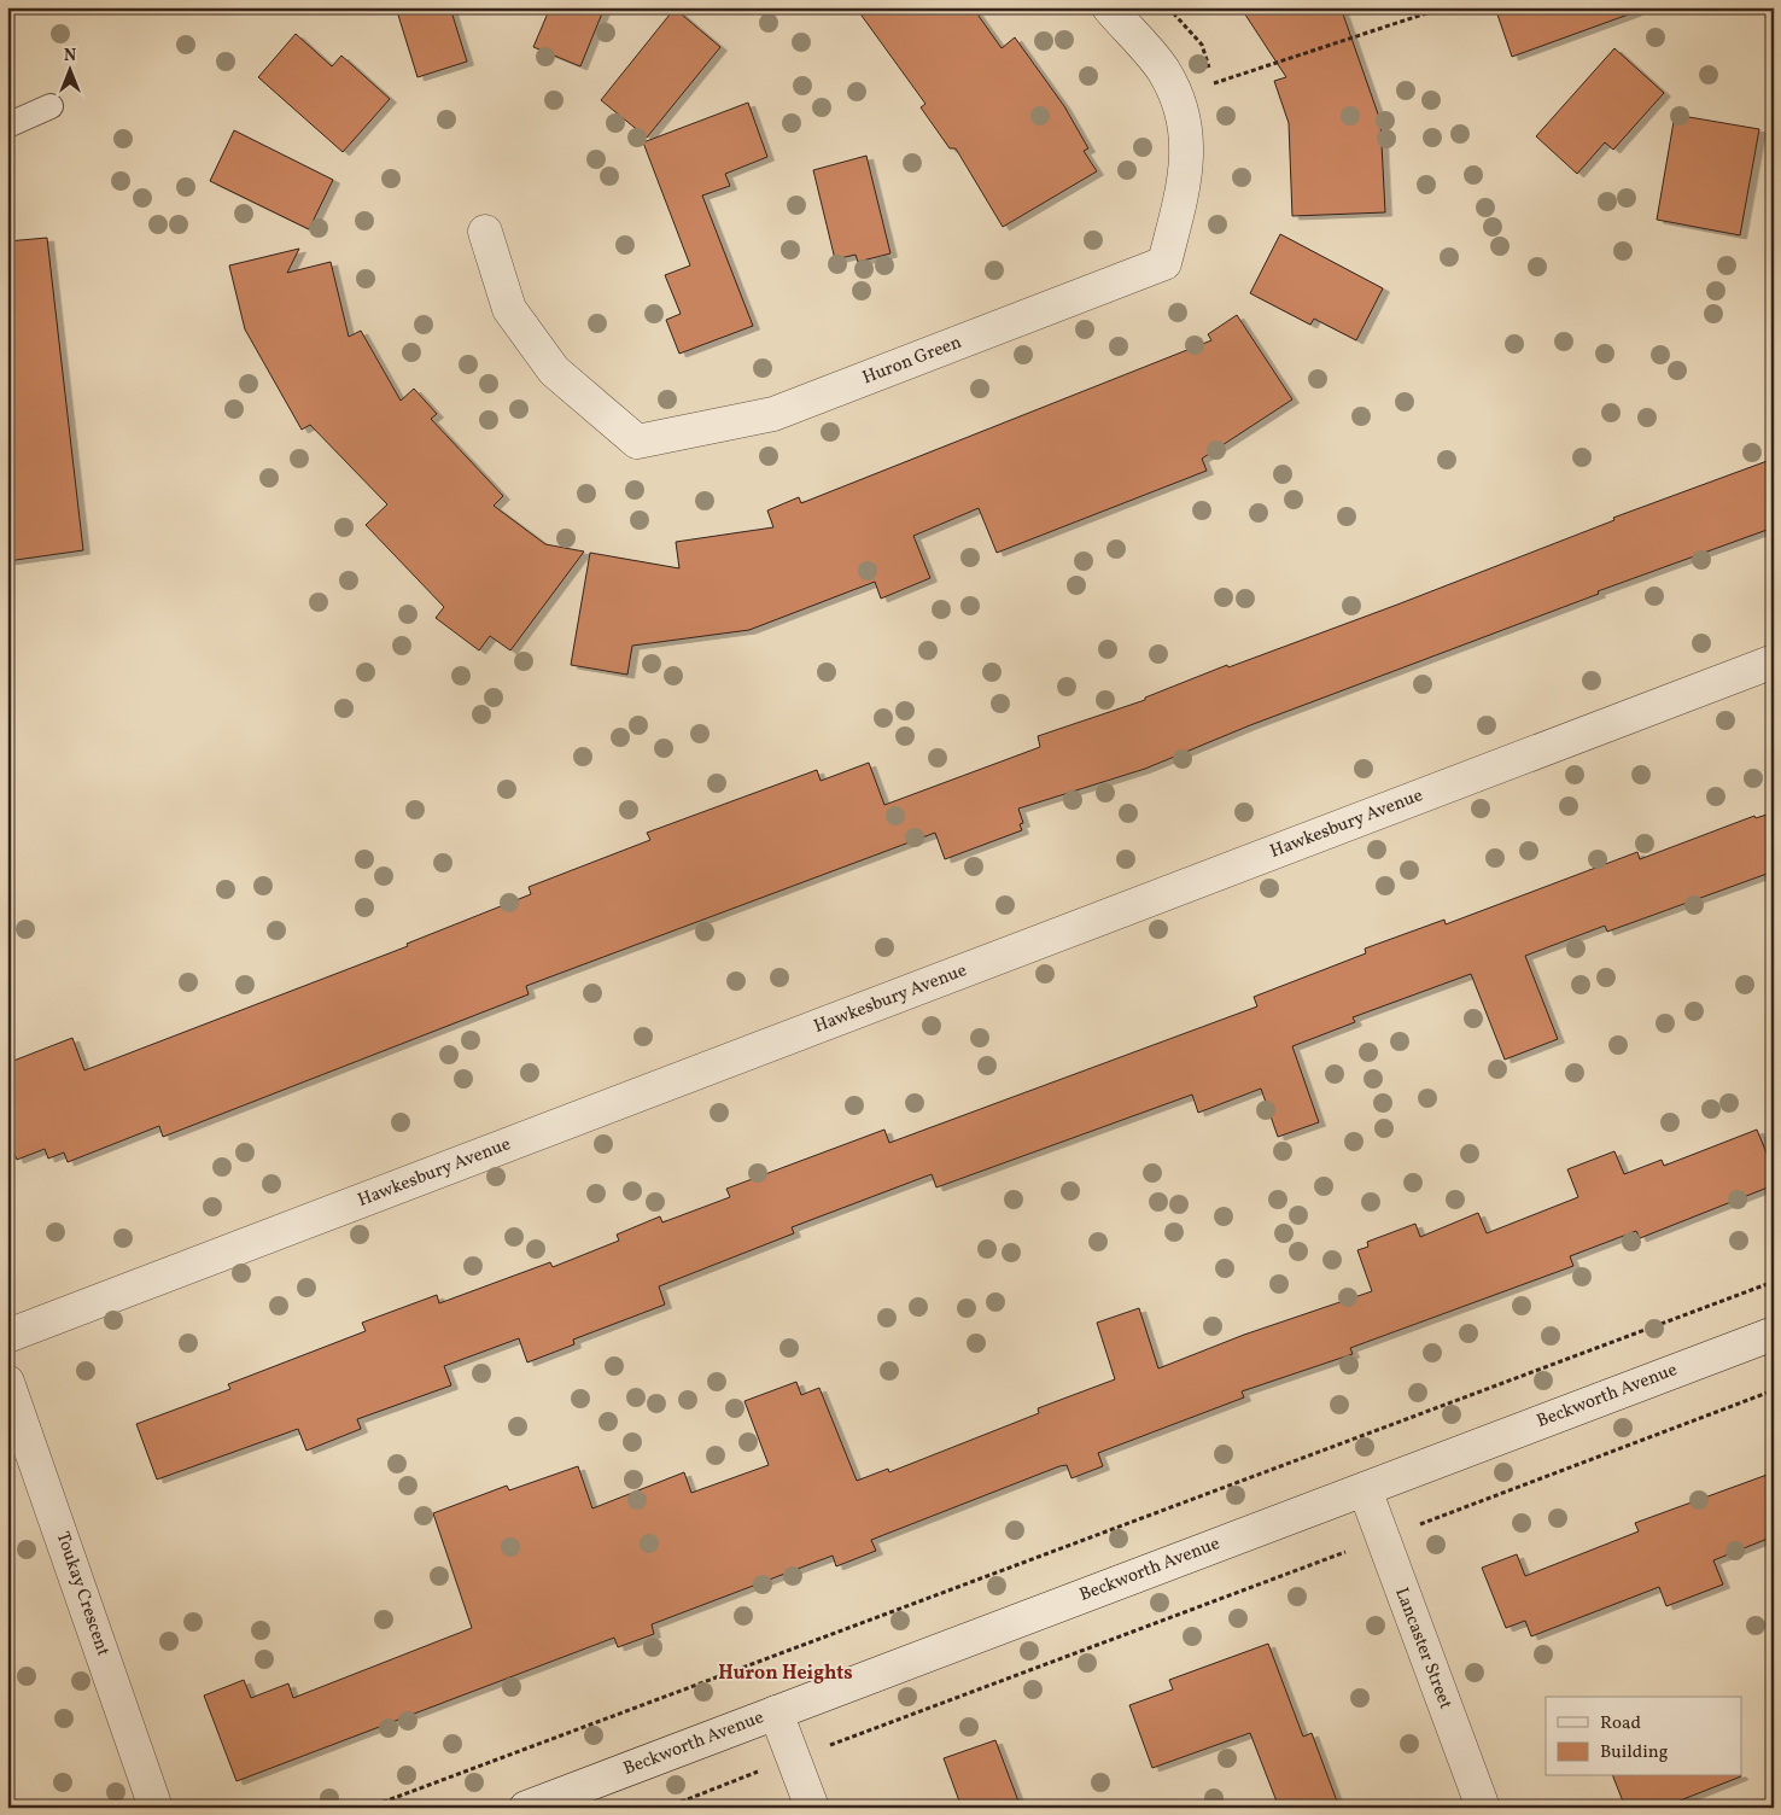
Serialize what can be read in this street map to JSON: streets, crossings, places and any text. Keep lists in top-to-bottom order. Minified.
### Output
{"streets":{"street":["Huron Green","Hawkesbury Avenue","Beckworth Avenue","Toukay Crescent","Lancaster Street"]},"crossings":[["Beckworth Avenue","Lancaster Street"]],"districts":["Huron Heights"],"legend":["Road","Building"],"north":"top"}
